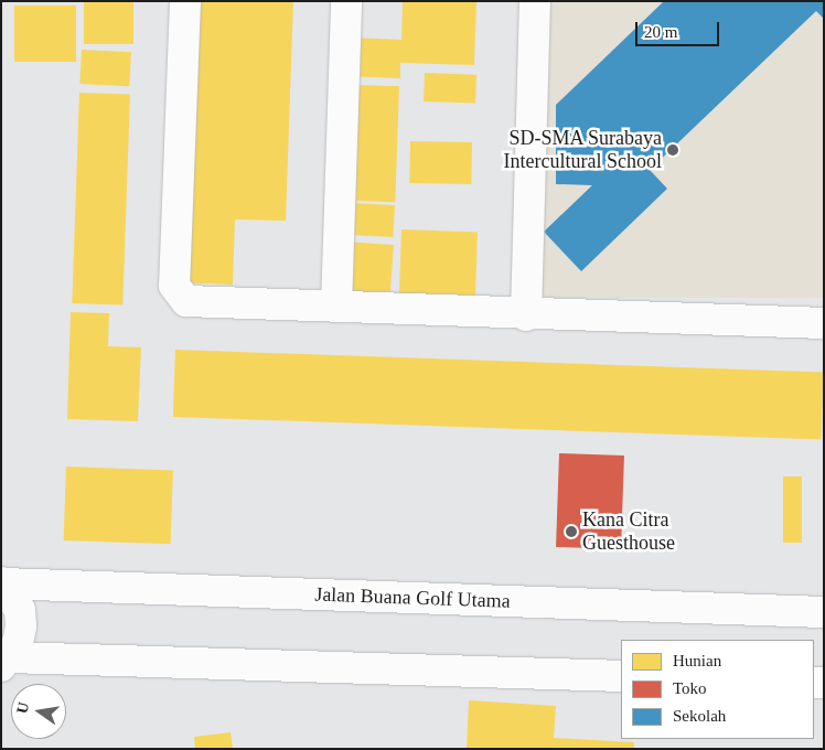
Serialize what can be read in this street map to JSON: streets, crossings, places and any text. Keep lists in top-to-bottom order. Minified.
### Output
{"streets":{"street":["Jalan Buana Golf Utama"]},"places":["SD-SMA Surabaya Intercultural School","Kana Citra Guesthouse"],"legend":["Hunian","Toko","Sekolah"],"scale_bar":"20 m","north":"left"}
